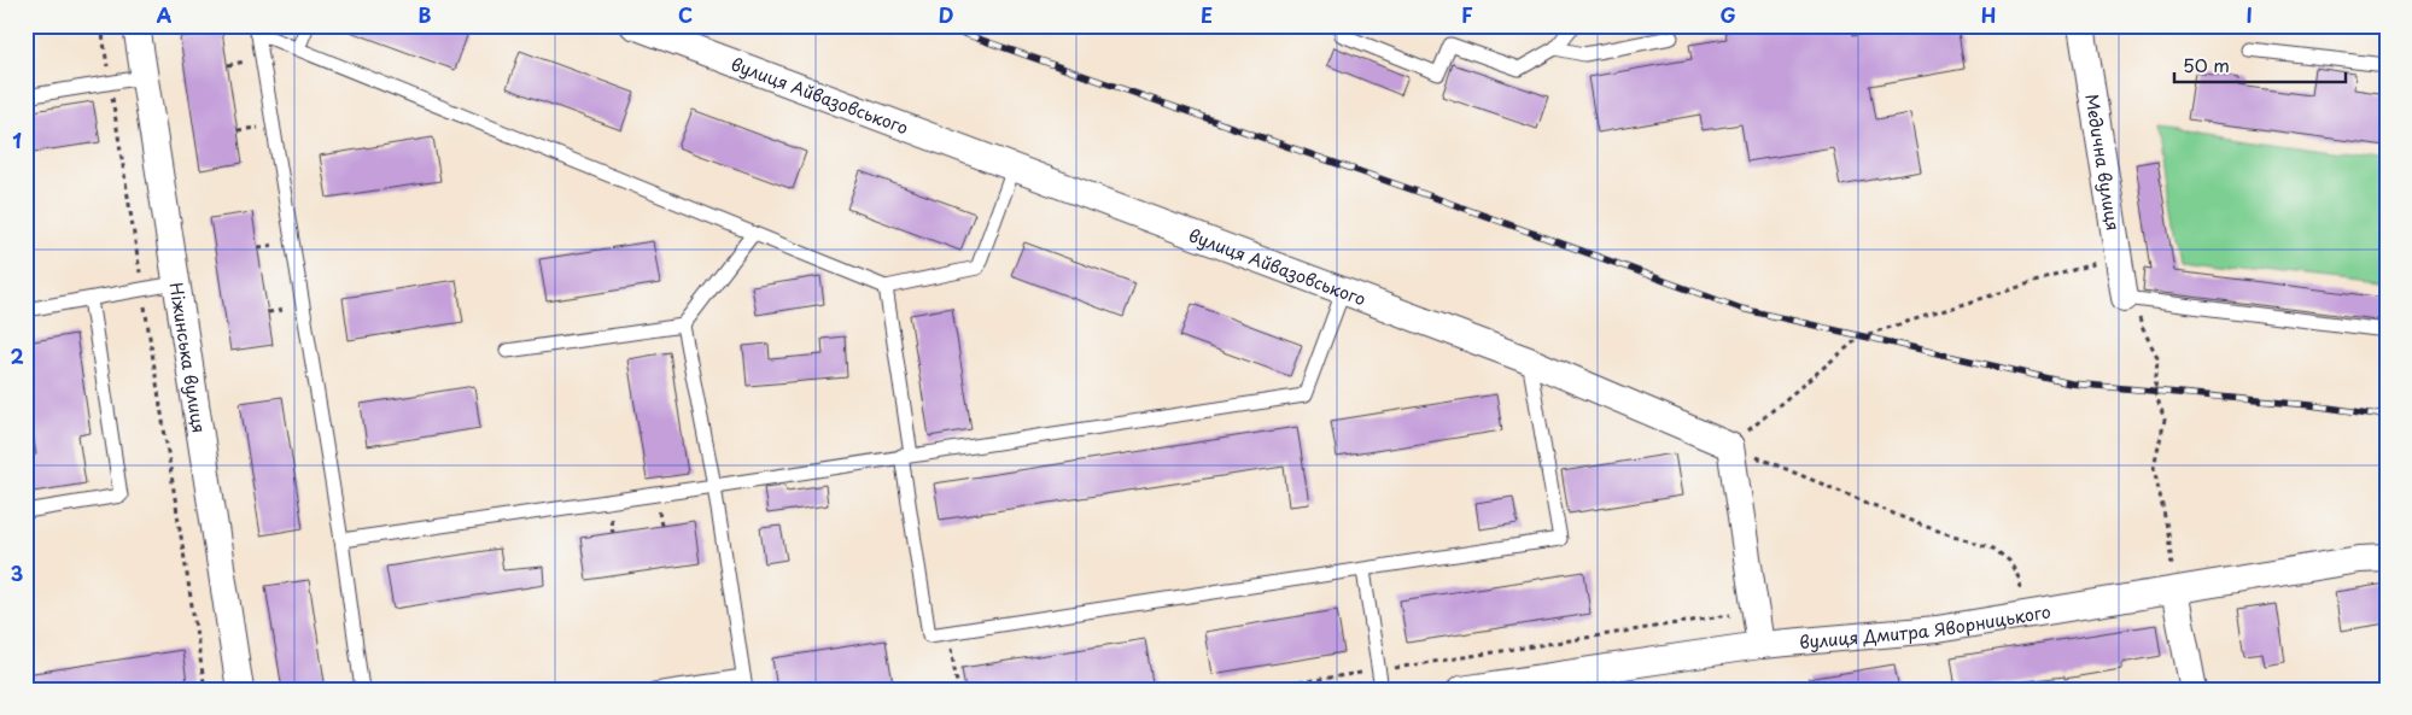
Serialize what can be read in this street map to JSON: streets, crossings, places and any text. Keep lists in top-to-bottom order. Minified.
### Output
{"streets":{"street":["вулиця Айвазовського","Медична вулиця","Ніжинська вулиця","вулиця Дмитра Яворницького"]},"scale_bar":"50 m","grid":{"columns":["A","B","C","D","E","F","G","H","I"],"rows":["1","2","3"]}}
